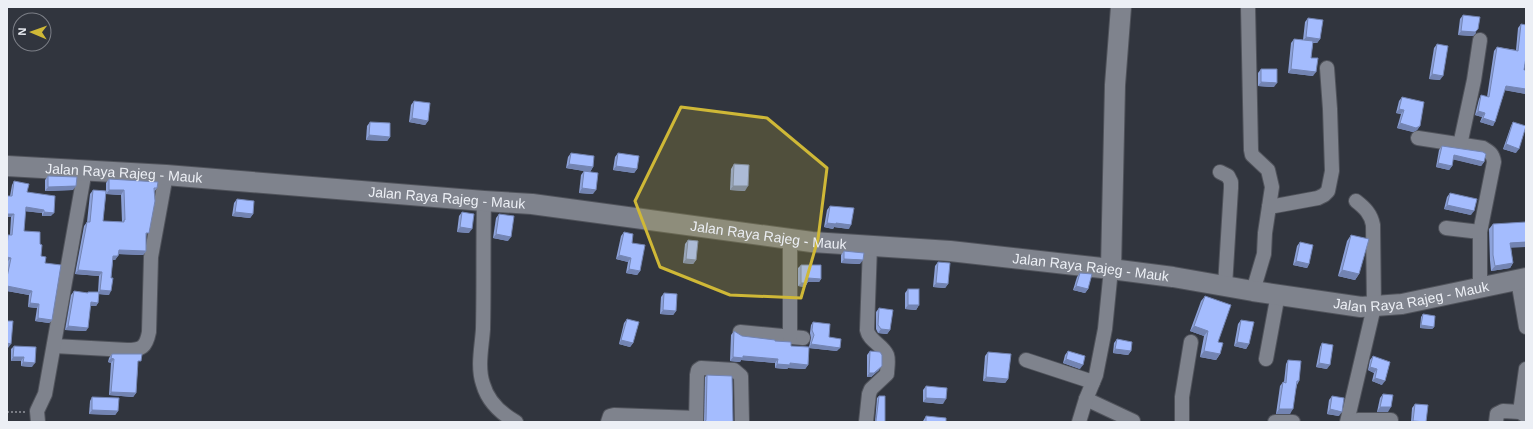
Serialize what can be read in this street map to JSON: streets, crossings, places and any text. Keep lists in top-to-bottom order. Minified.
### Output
{"streets":{"main road":["Jalan Raya Rajeg - Mauk"]},"north":"left"}
